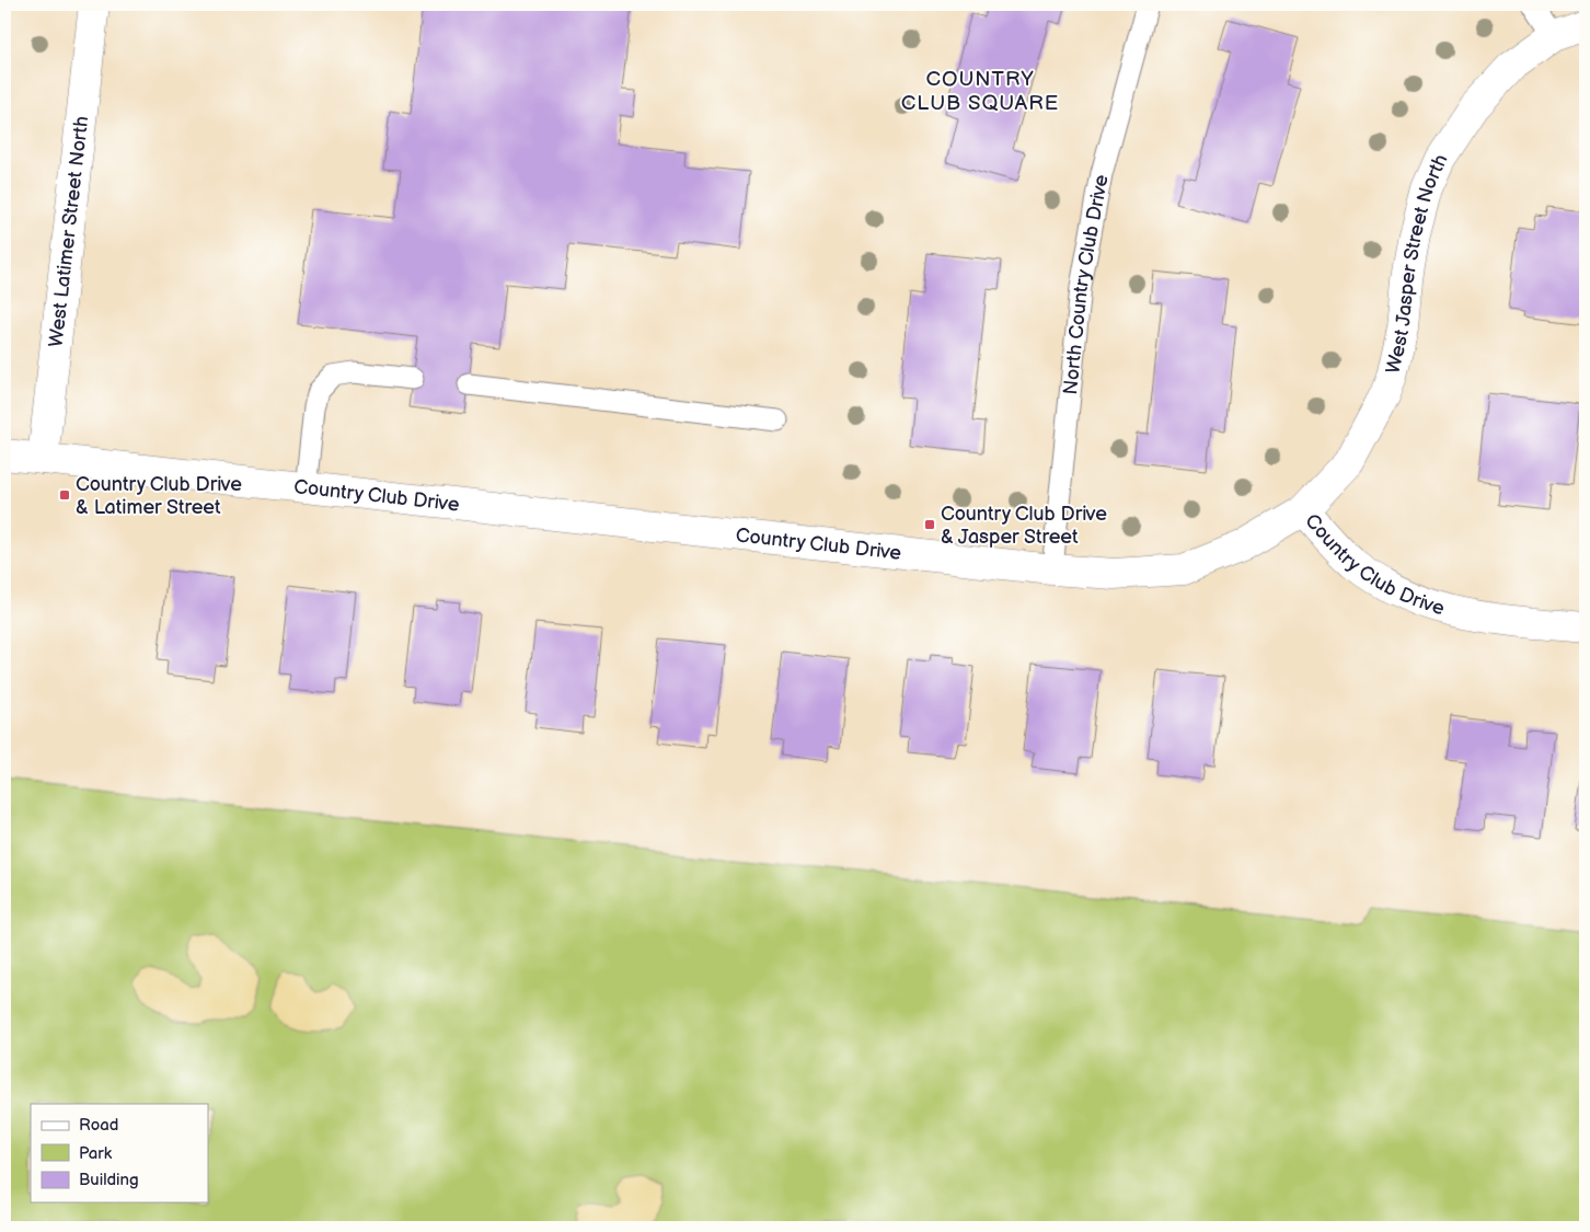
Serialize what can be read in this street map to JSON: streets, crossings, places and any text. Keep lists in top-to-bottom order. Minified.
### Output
{"streets":{"street":["West Latimer Street North","West Jasper Street North","Country Club Drive"],"lane":["North Country Club Drive"]},"crossings":[["West Latimer Street North","Country Club Drive"],["West Jasper Street North","Country Club Drive"],["North Country Club Drive","Country Club Drive"]],"districts":["COUNTRY CLUB SQUARE"],"places":{"transit":["Country Club Drive & Latimer Street","Country Club Drive & Jasper Street"]},"legend":["Road","Park","Building"]}
